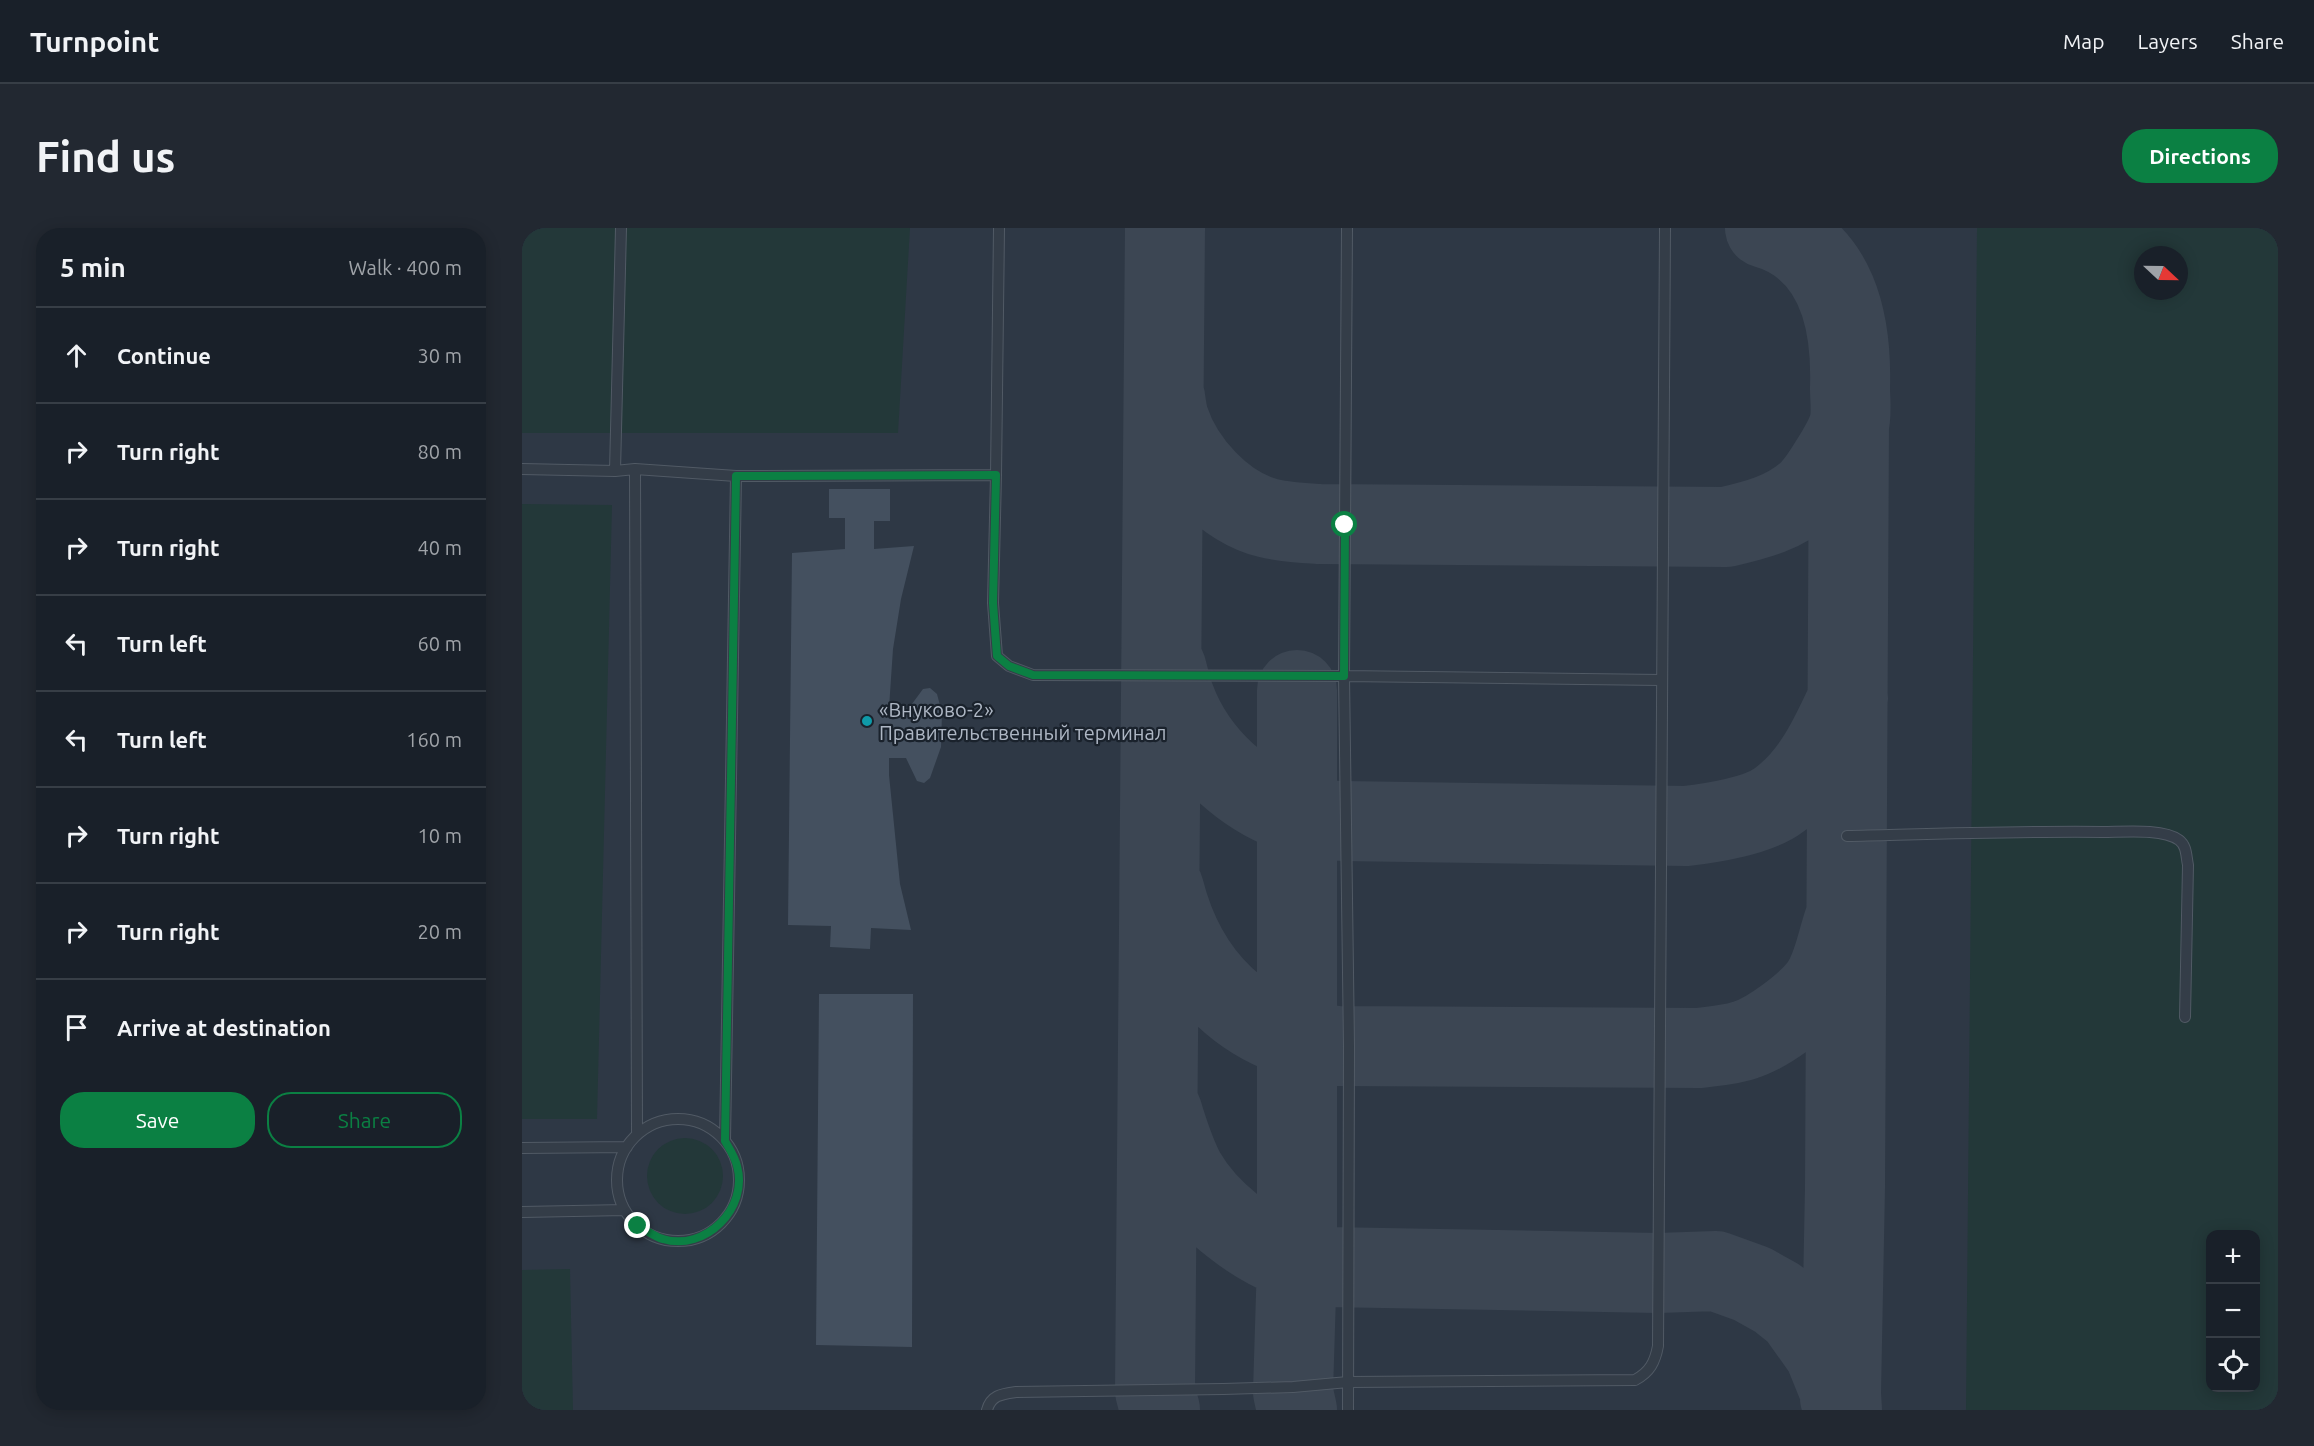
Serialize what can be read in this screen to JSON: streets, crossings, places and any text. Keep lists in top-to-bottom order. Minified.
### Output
{"places":["«Внуково-2» Правительственный терминал"],"north":"right","page":{"header":"Turnpoint","nav":["Map","Layers","Share"],"buttons":["Directions",["Save","Share"]],"title":"Find us","heading":["5 min","Walk · 400 m"],"list":[["Continue","30 m"],["Turn right","80 m"],["Turn right","40 m"],["Turn left","60 m"],["Turn left","160 m"],["Turn right","10 m"],["Turn right","20 m"],"Arrive at destination"],"map_buttons":["+","−"]}}
